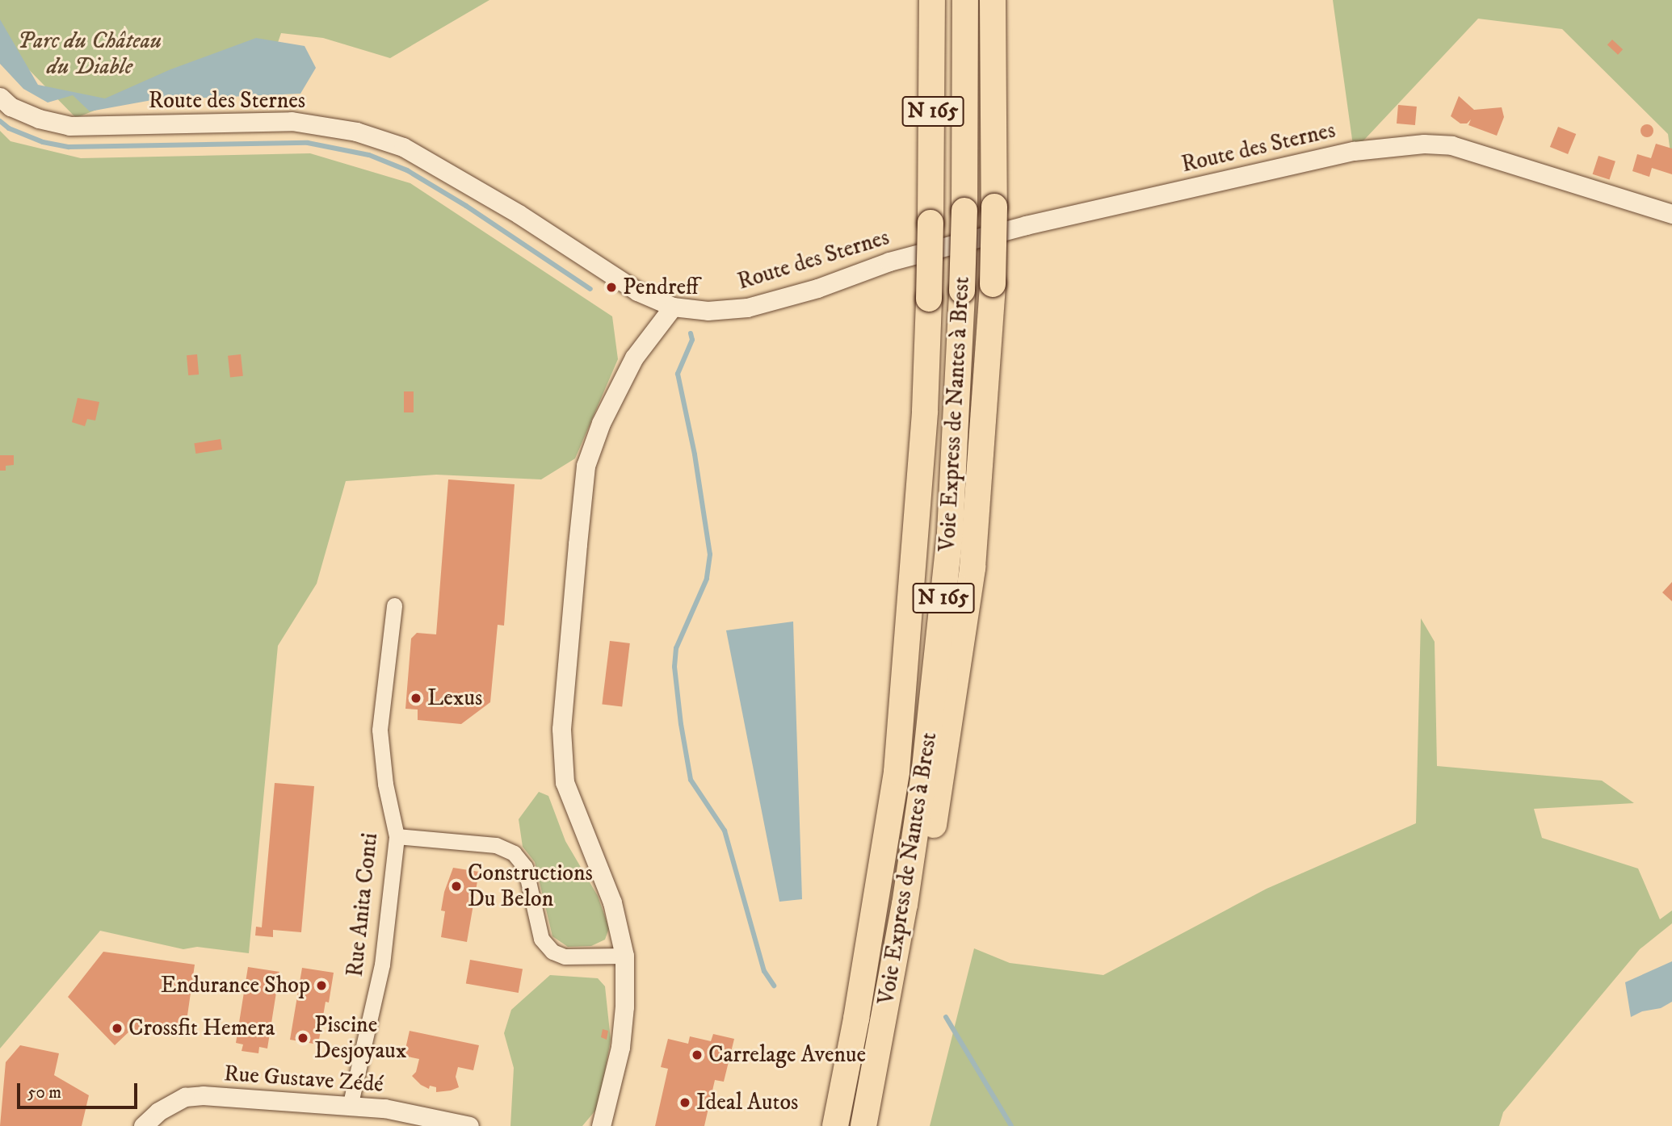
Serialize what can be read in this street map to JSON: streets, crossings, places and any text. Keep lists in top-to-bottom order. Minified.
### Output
{"streets":{"highway":["N 165","Voie Express de Nantes à Brest"],"street":["Route des Sternes","Rue Anita Conti","Rue Gustave Zédé"]},"crossings":[["Rue Anita Conti","Rue Gustave Zédé"]],"parks":["Parc du Château du Diable"],"places":["Pendreff","Lexus","Constructions Du Belon","Endurance Shop","Crossfit Hemera","Piscine Desjoyaux","Carrelage Avenue","Ideal Autos"],"scale_bar":"50 m"}
